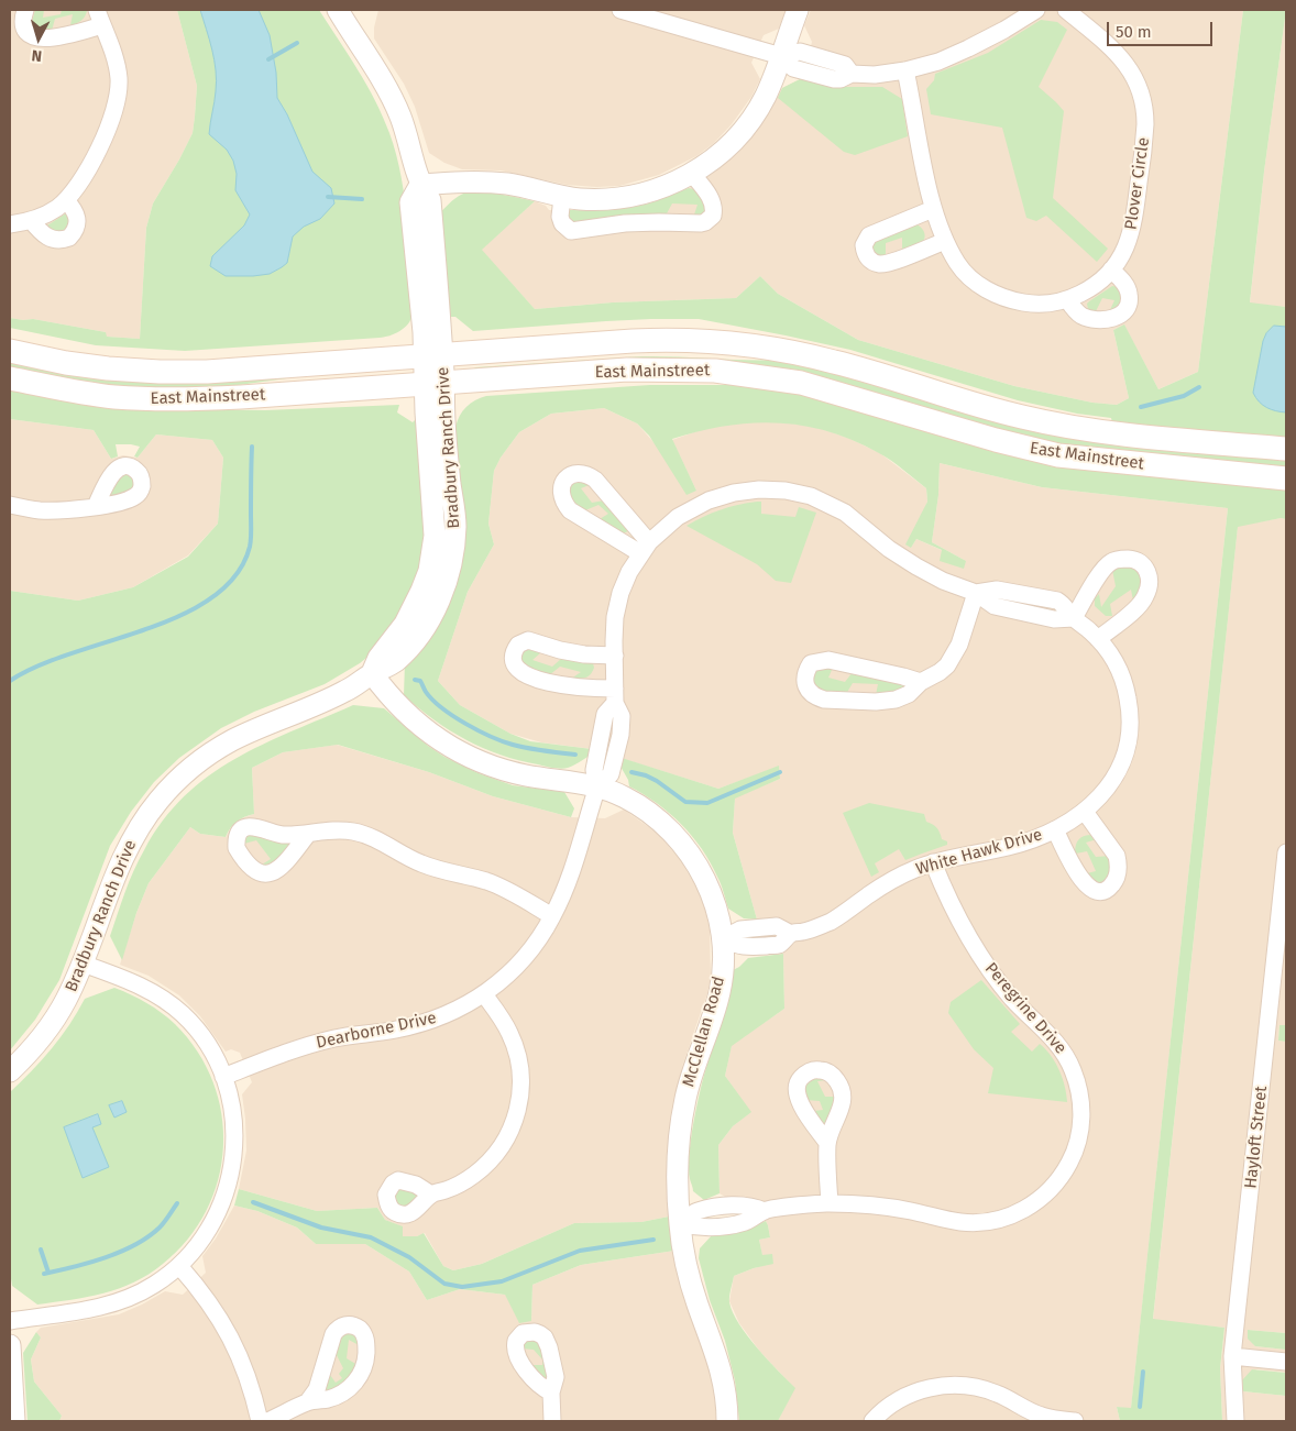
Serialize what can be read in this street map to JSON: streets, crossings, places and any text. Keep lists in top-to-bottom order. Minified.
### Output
{"streets":{"main road":["East Mainstreet"],"street":["Plover Circle","Bradbury Ranch Drive","White Hawk Drive","Peregrine Drive","Dearborne Drive","McClellan Road","Hayloft Street"]},"crossings":[["East Mainstreet","Bradbury Ranch Drive"],["Bradbury Ranch Drive","McClellan Road"],["White Hawk Drive","Peregrine Drive"],["White Hawk Drive","McClellan Road"],["Peregrine Drive","McClellan Road"],["Dearborne Drive","McClellan Road"]],"scale_bar":"50 m","north":"bottom"}
